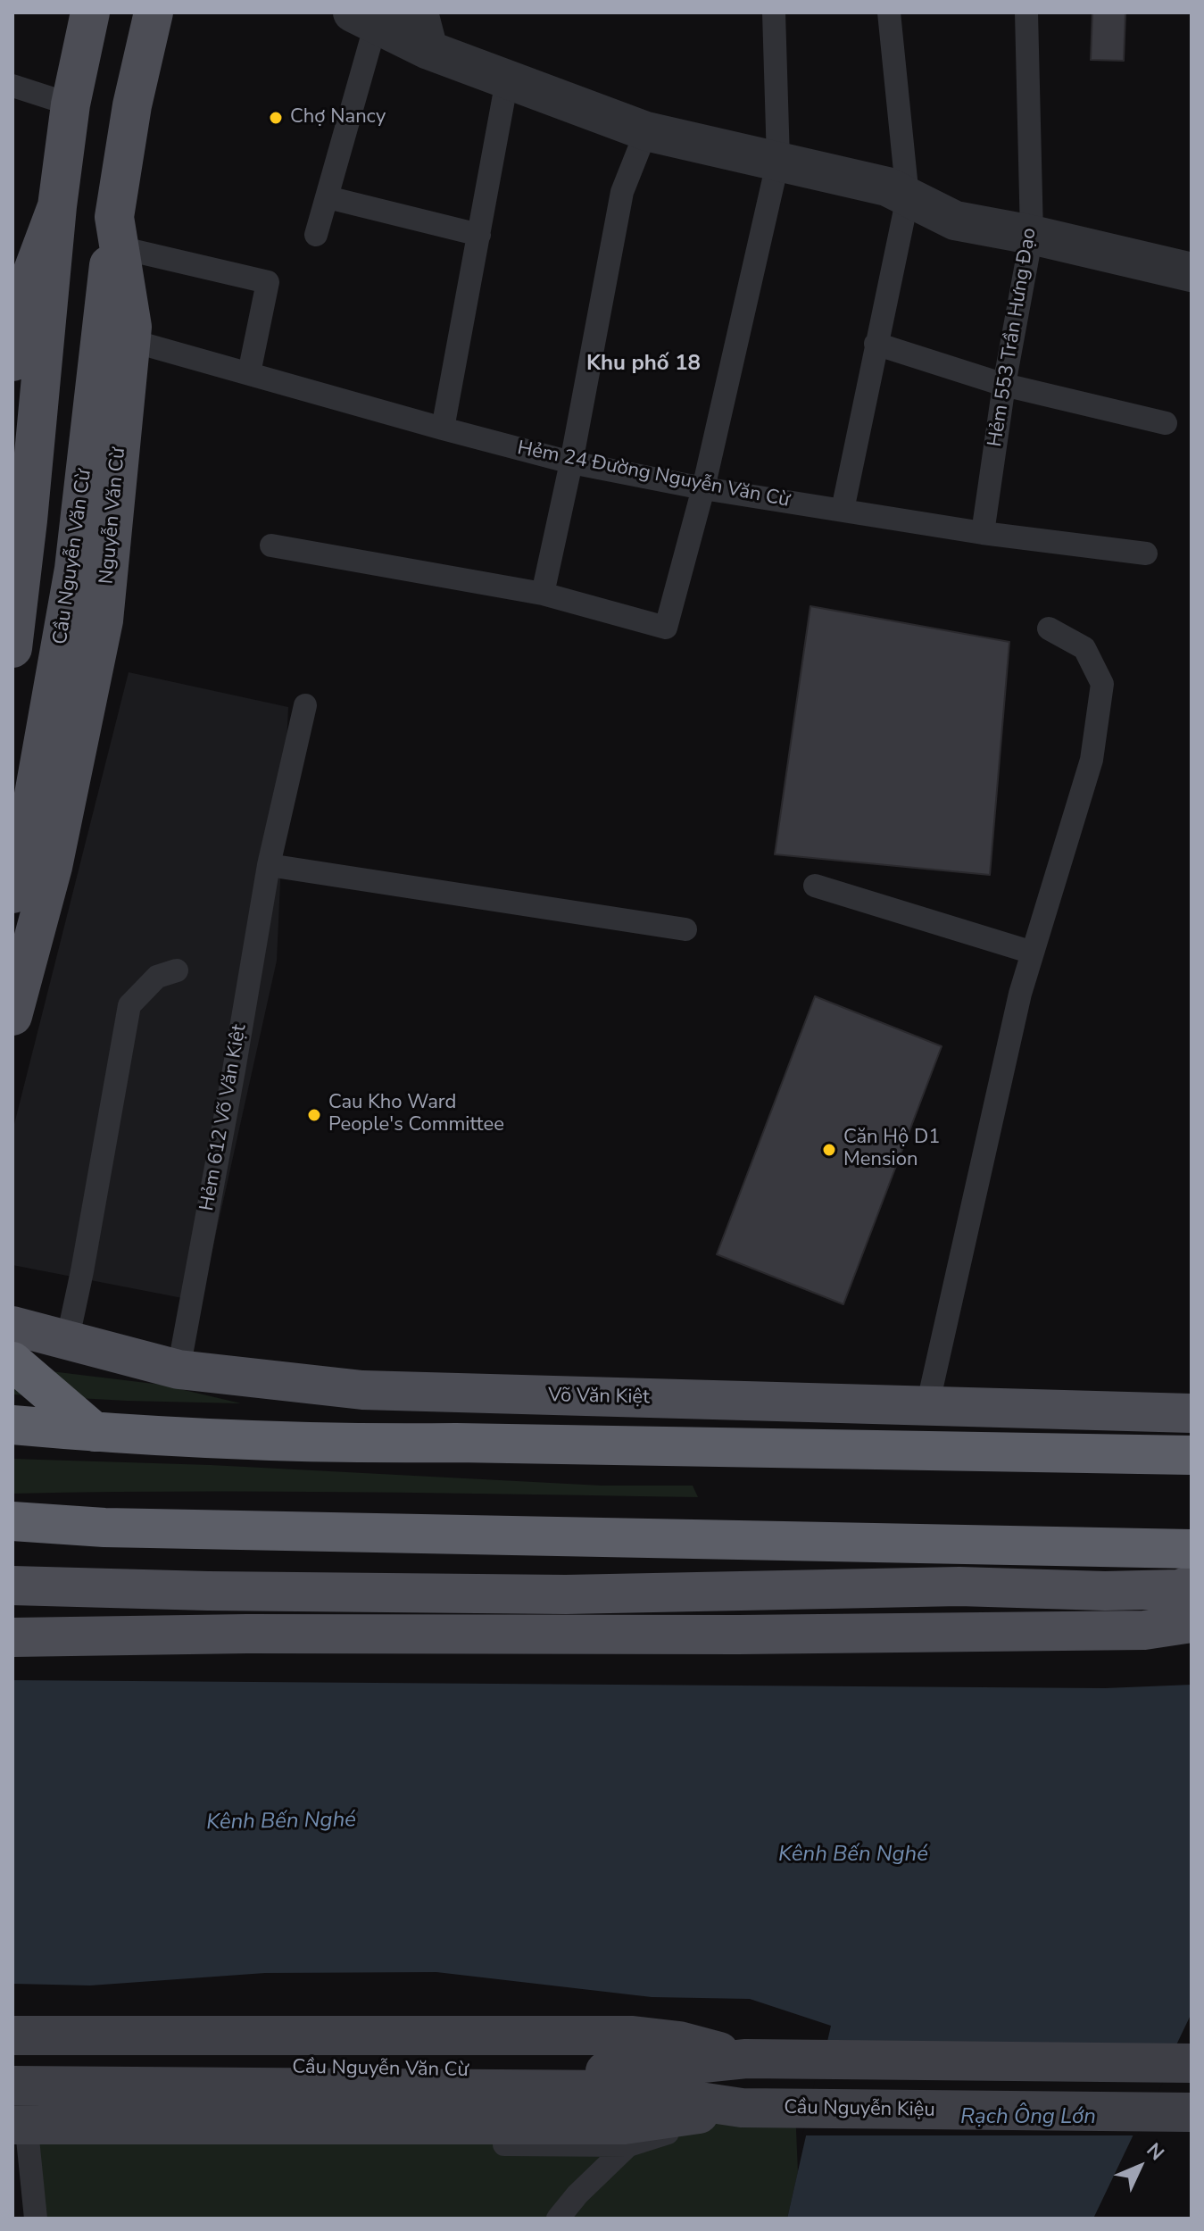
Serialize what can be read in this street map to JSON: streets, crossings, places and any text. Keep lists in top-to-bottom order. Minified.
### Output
{"streets":{"main road":["Nguyễn Văn Cừ","Cầu Nguyễn Văn Cừ","Võ Văn Kiệt","Cầu Nguyễn Kiệu"],"lane":["Hẻm 553 Trần Hưng Đạo","Hẻm 24 Đường Nguyễn Văn Cừ","Hẻm 612 Võ Văn Kiệt"]},"crossings":[["Hẻm 553 Trần Hưng Đạo","Hẻm 24 Đường Nguyễn Văn Cừ"],["Hẻm 24 Đường Nguyễn Văn Cừ","Nguyễn Văn Cừ"],["Nguyễn Văn Cừ","Cầu Nguyễn Văn Cừ"],["Cầu Nguyễn Văn Cừ","Cầu Nguyễn Kiệu"],["Hẻm 612 Võ Văn Kiệt","Võ Văn Kiệt"]],"districts":["Khu phố 18"],"water":["Kênh Bến Nghé","Rạch Ông Lớn"],"places":["Chợ Nancy","Cau Kho Ward People's Committee","Căn Hộ D1 Mension"],"north":"top right"}
